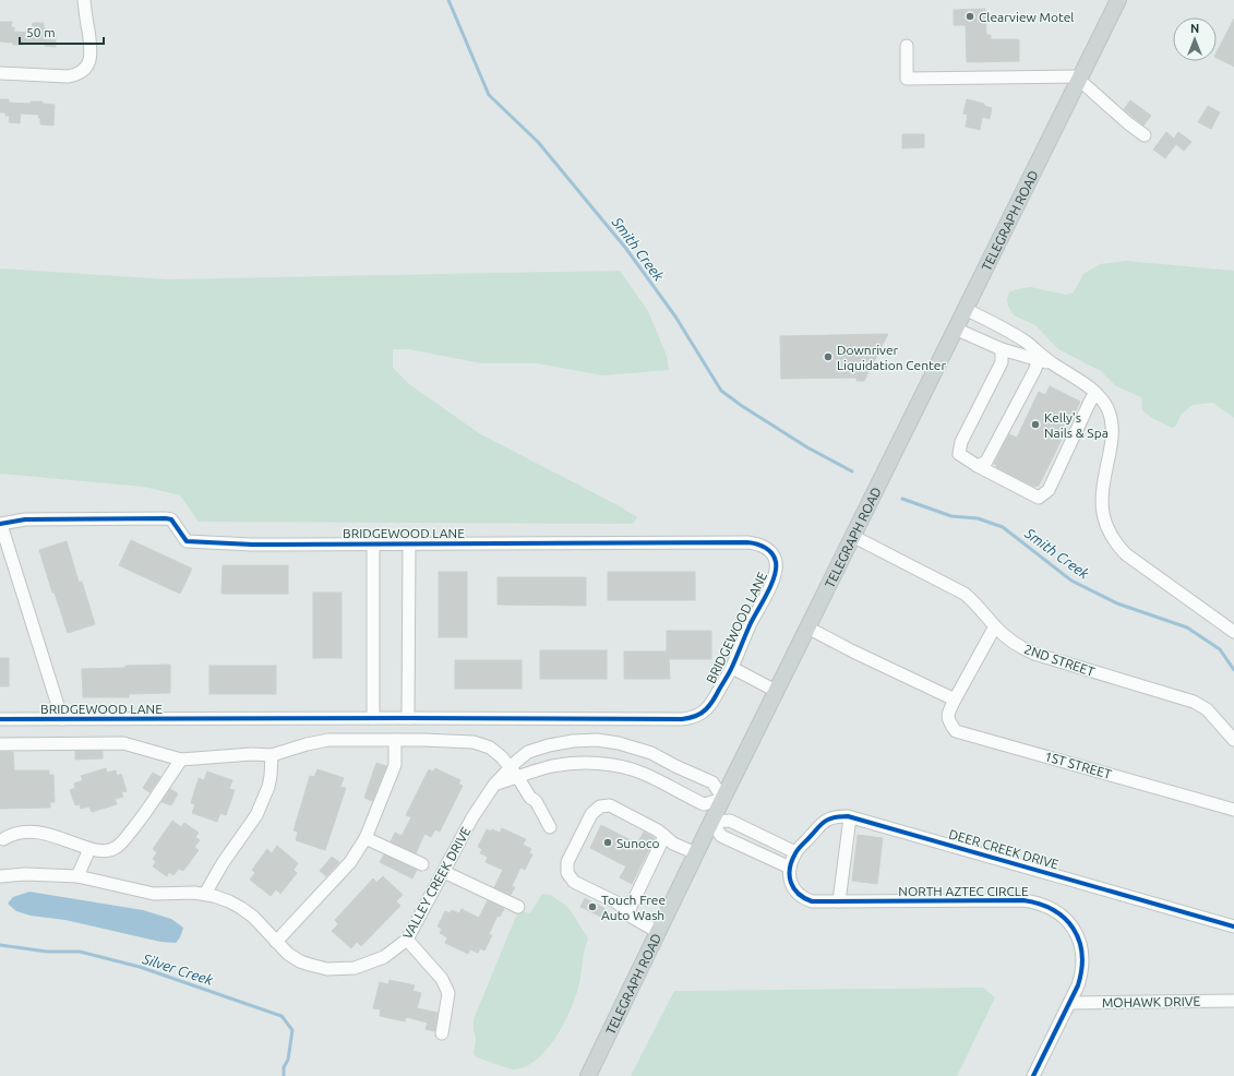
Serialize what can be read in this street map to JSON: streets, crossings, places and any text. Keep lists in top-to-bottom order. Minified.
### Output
{"streets":{"main road":["TELEGRAPH ROAD"],"street":["BRIDGEWOOD LANE","2ND STREET","1ST STREET","DEER CREEK DRIVE","VALLEY CREEK DRIVE","NORTH AZTEC CIRCLE","MOHAWK DRIVE"]},"crossings":[["TELEGRAPH ROAD","BRIDGEWOOD LANE"],["TELEGRAPH ROAD","2ND STREET"],["TELEGRAPH ROAD","VALLEY CREEK DRIVE"],["2ND STREET","1ST STREET"],["DEER CREEK DRIVE","NORTH AZTEC CIRCLE"],["NORTH AZTEC CIRCLE","MOHAWK DRIVE"]],"water":["Smith Creek","Silver Creek"],"places":["Clearview Motel","Downriver Liquidation Center","Kelly's Nails & Spa","Sunoco","Touch Free Auto Wash"],"scale_bar":"50 m","north":"top"}
